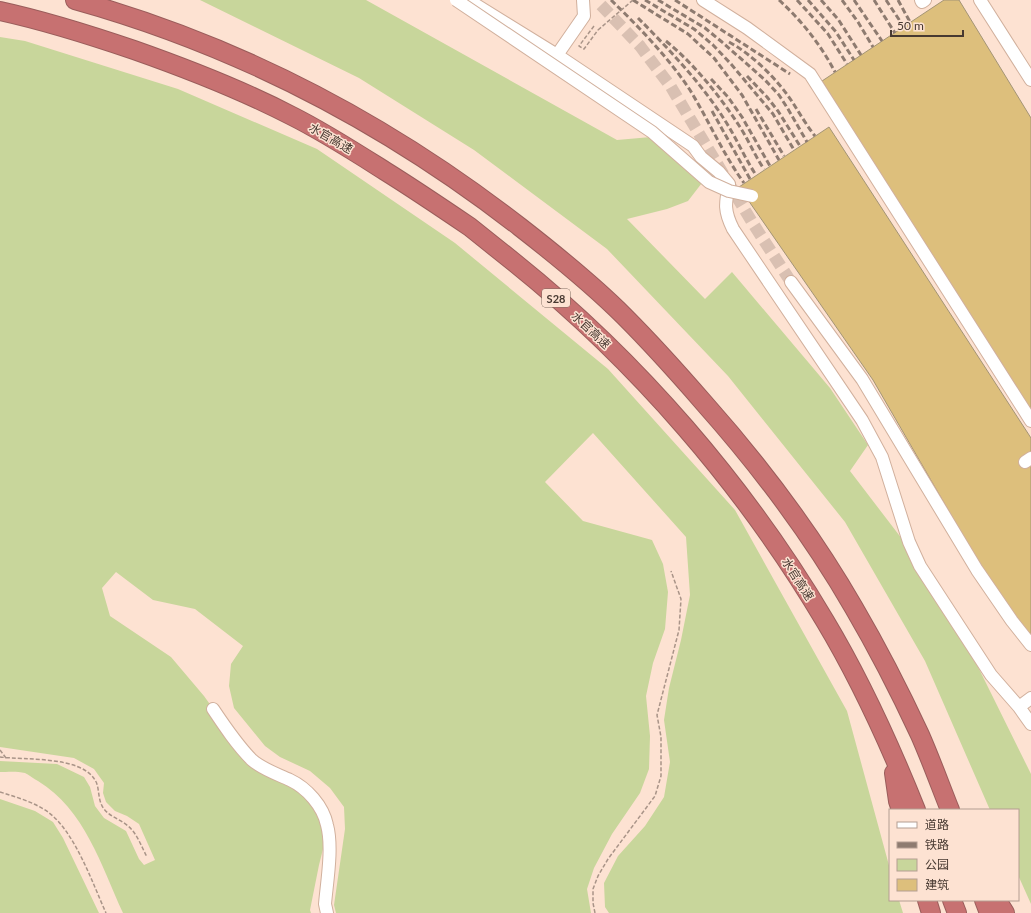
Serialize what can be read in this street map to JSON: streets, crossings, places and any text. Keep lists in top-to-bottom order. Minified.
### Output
{"streets":{"highway":["水官高速","S28"]},"legend":["道路","铁路","公园","建筑"],"scale_bar":"50 m"}
